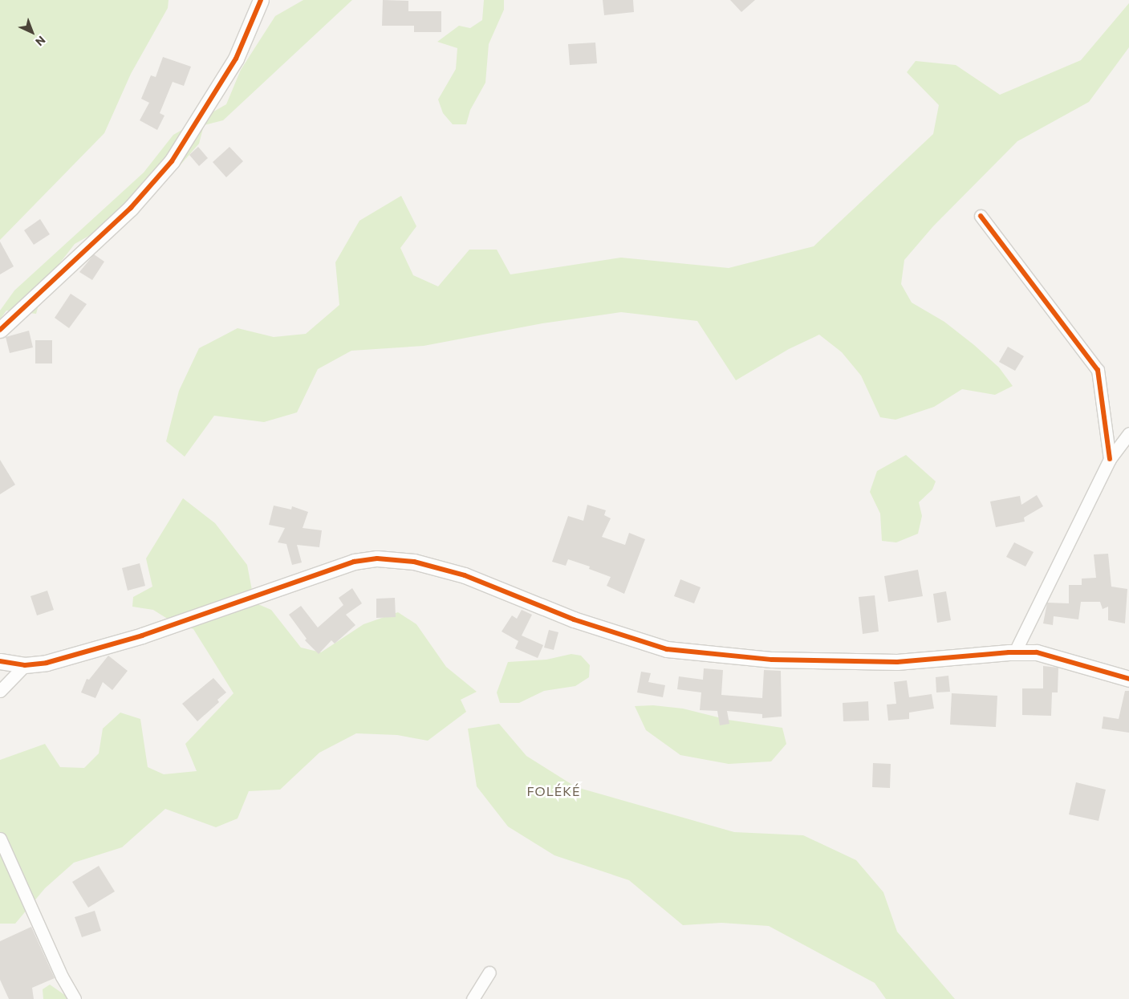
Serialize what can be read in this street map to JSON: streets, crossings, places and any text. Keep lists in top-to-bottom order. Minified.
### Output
{"districts":["FOLÉKÉ"],"north":"bottom right"}
